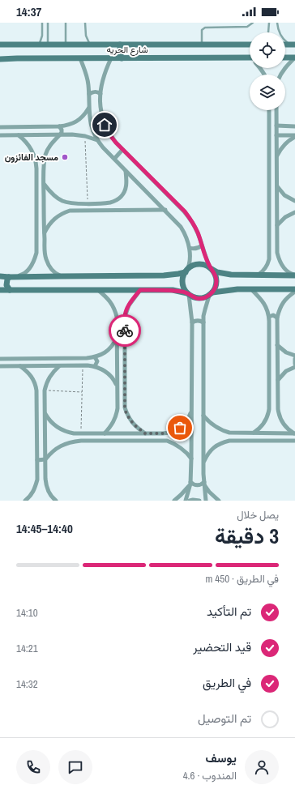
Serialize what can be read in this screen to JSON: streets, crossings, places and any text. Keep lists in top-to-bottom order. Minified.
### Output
{"streets":{"street":["شارع الحريه"]},"places":["مسجد الفائزون"],"page":{"status":"14:37","heading":["3 دقيقة","يصل خلال","14:40–14:45"],"panel":["يوسف","المندوب · 4.6"],"bar":"في الطريق · 450 m","list":[["تم التأكيد","14:10"],["قيد التحضير","14:21"],["في الطريق","14:32"],"تم التوصيل"]}}
